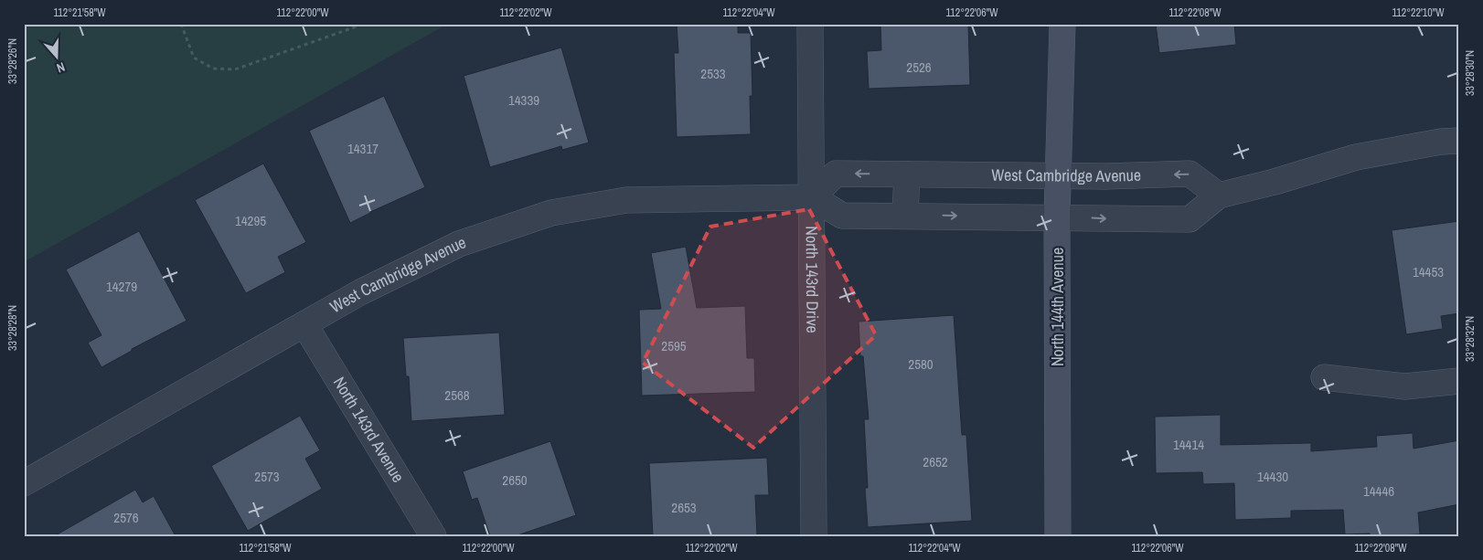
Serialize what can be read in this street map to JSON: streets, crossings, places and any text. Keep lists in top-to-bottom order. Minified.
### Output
{"streets":{"main road":["North 144th Avenue"],"street":["West Cambridge Avenue","North 143rd Drive","North 143rd Avenue"]},"crossings":[["West Cambridge Avenue","North 143rd Drive"],["West Cambridge Avenue","North 144th Avenue"],["West Cambridge Avenue","North 143rd Avenue"]],"house_numbers":["2526","2533","14339","14317","14295","14453","14279","2595","2580","2568","14414","2652","2573","14430","2650","14446","2653","2576"],"north":"bottom","coordinates":["112°21'58\"W","112°22'00\"W","112°22'02\"W","112°22'04\"W","112°22'06\"W","112°22'08\"W","112°22'10\"W","33°28'26\"N","33°28'30\"N","33°28'28\"N","33°28'32\"N"]}
